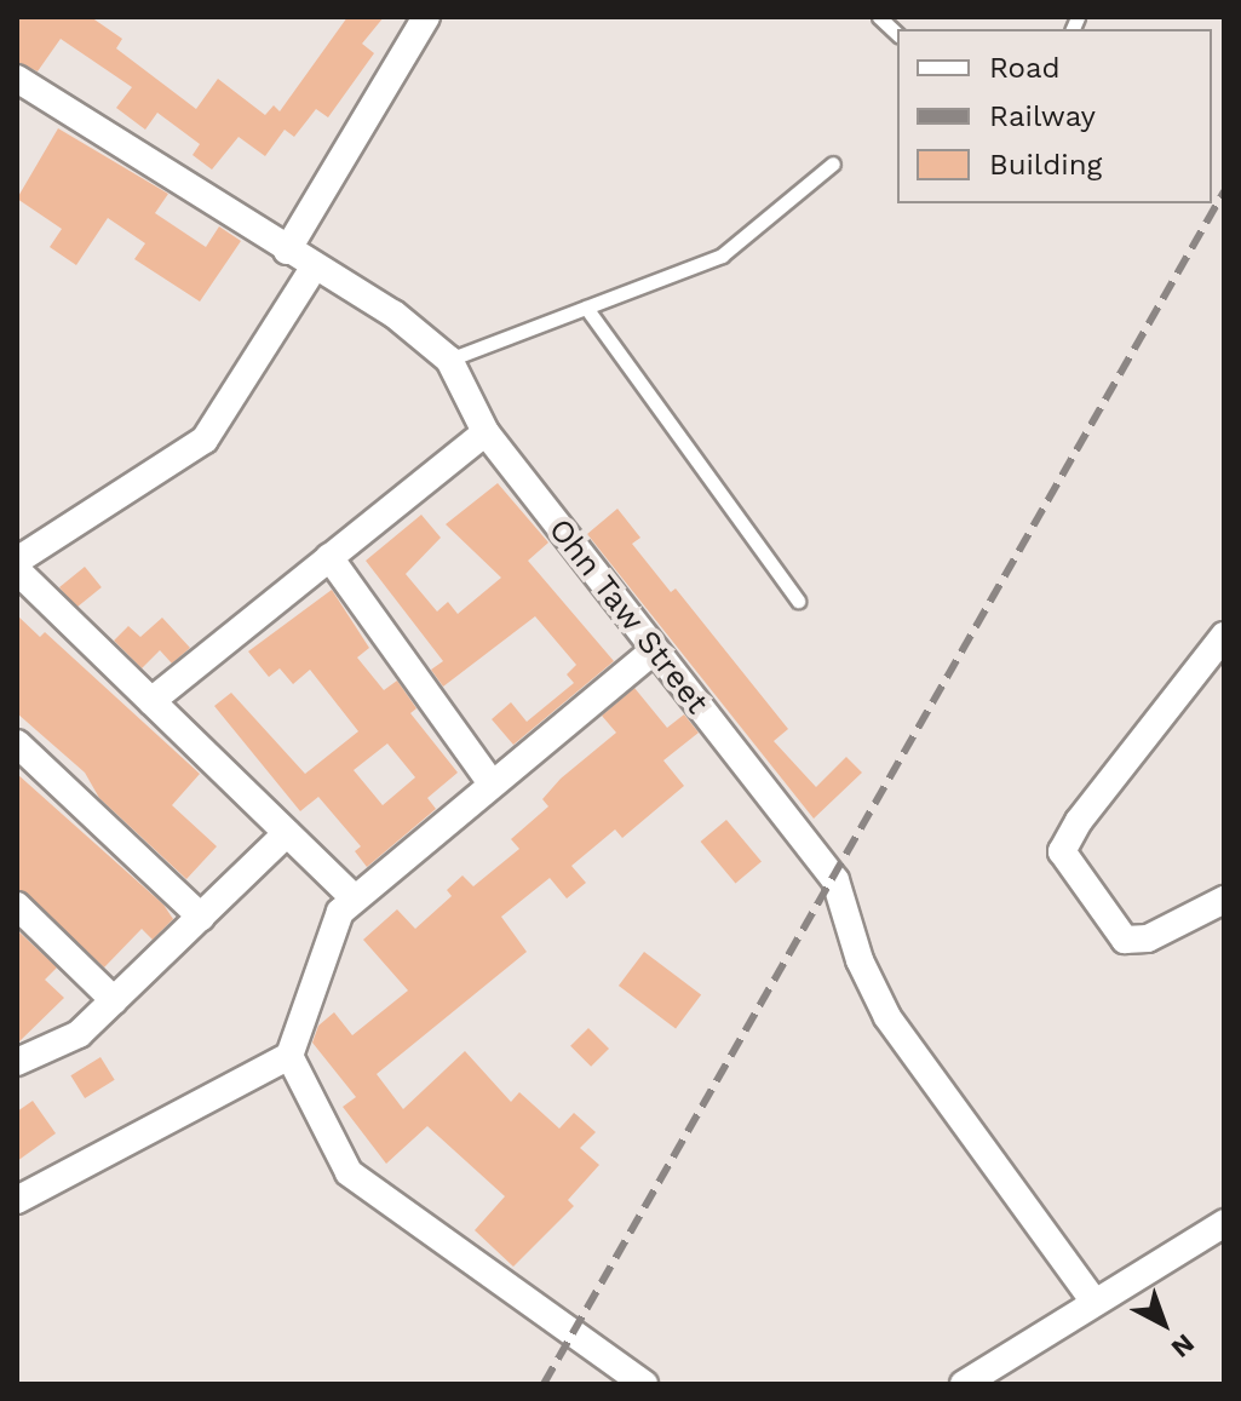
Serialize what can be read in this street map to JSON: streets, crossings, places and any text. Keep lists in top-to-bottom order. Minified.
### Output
{"streets":{"street":["Ohn Taw Street"]},"legend":["Road","Railway","Building"],"north":"bottom right"}
